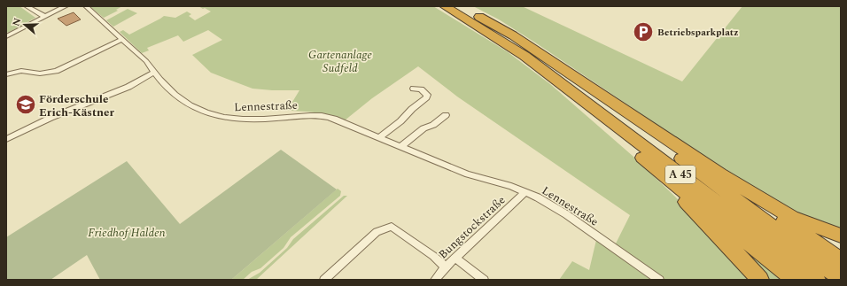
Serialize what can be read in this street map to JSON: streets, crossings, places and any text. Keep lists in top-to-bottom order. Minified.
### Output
{"streets":{"highway":["A 45"],"street":["Lennestraße","Bungstockstraße"]},"crossings":[["Lennestraße","Bungstockstraße"]],"parks":["Gartenanlage Sudfeld","Friedhof Halden"],"places":{"parking":["Betriebsparkplatz"],"school or university":["Förderschule Erich-Kästner"]},"north":"left"}
